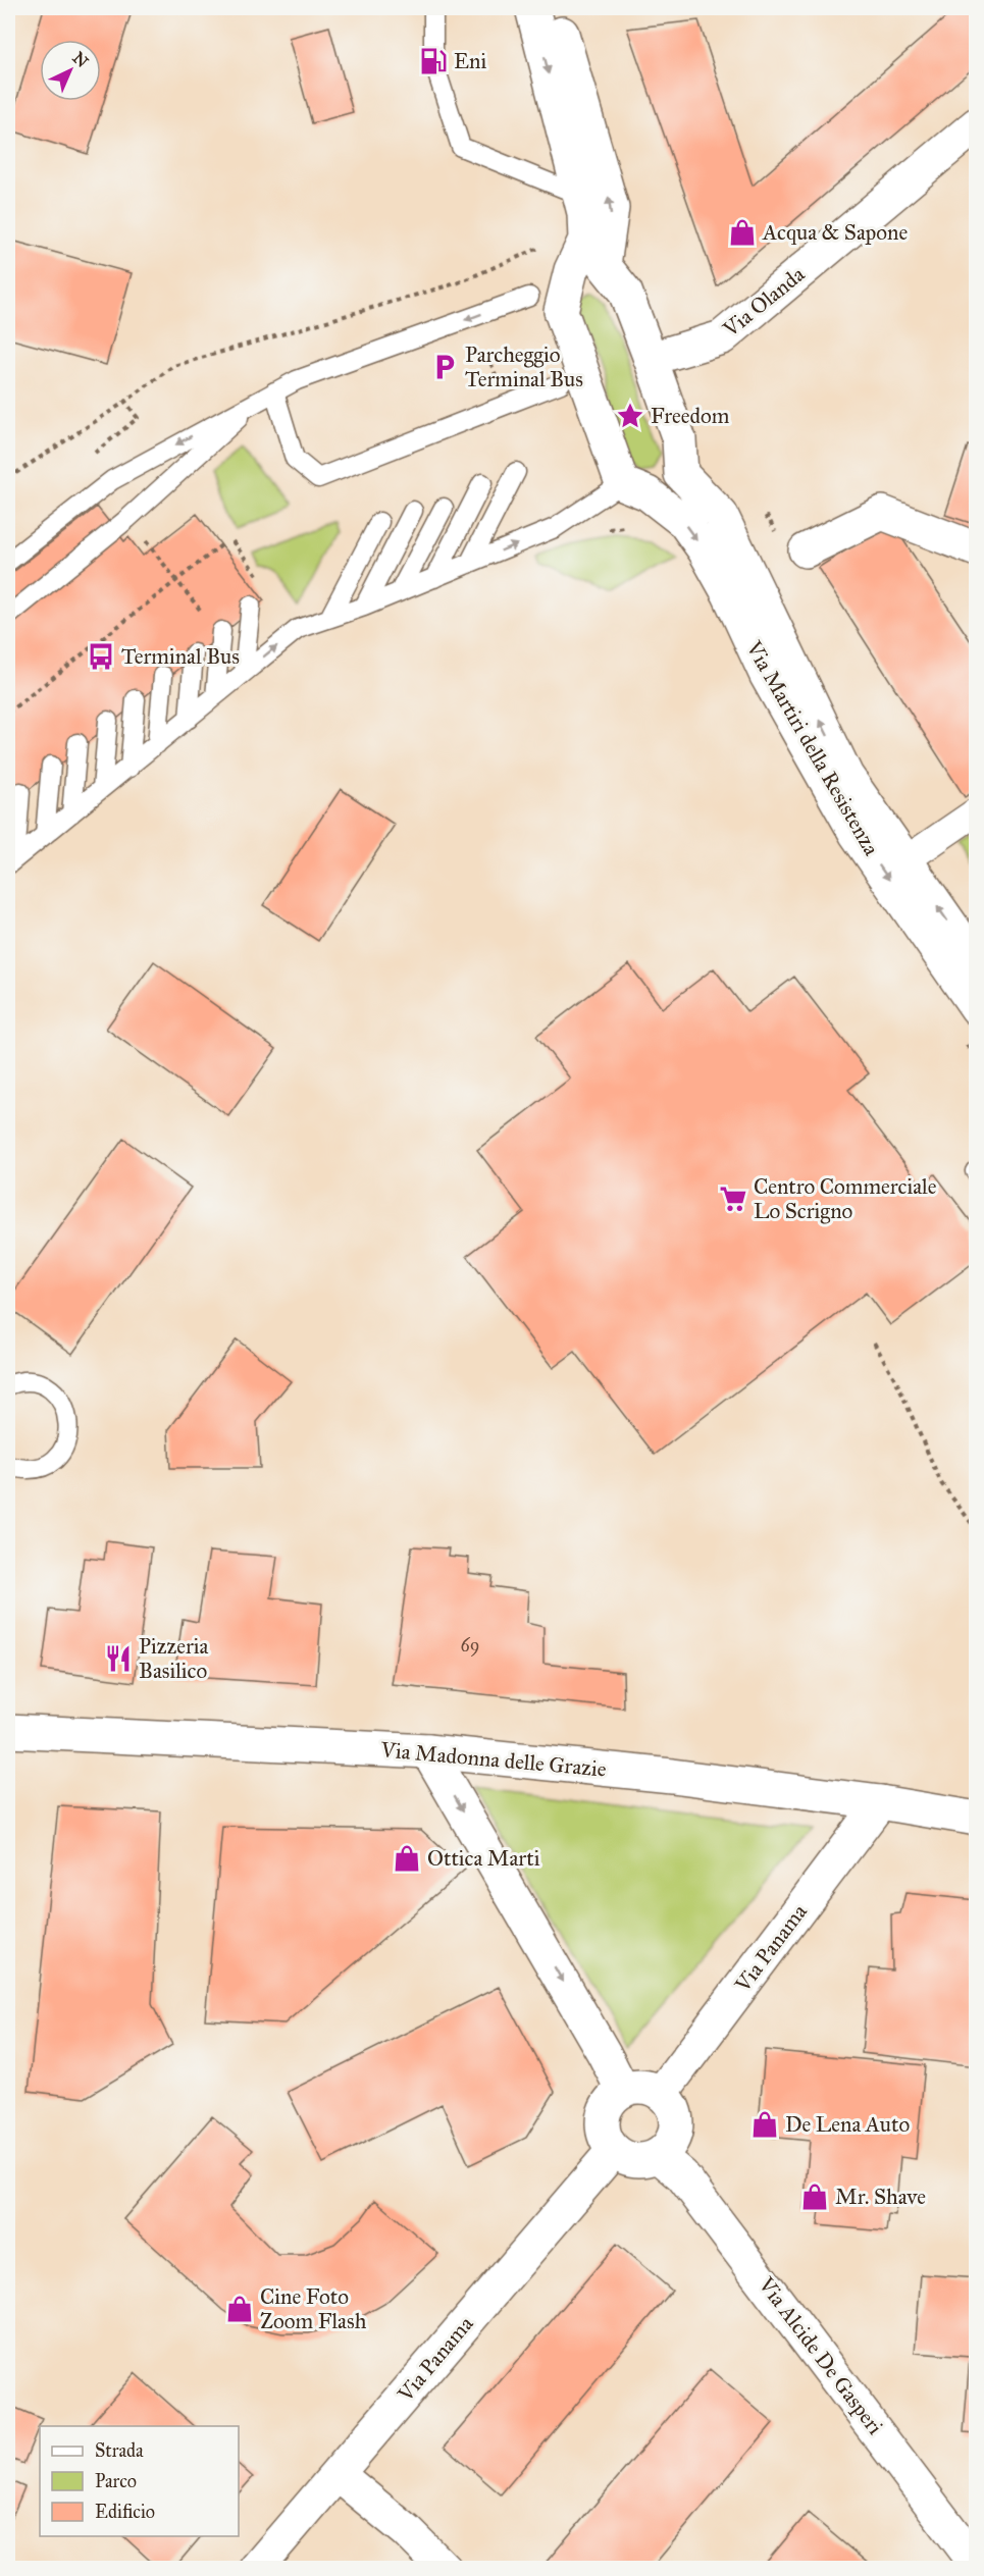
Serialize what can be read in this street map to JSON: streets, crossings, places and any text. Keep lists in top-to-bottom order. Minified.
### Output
{"streets":{"main road":["Via Olanda","Via Martiri della Resistenza","Via Madonna delle Grazie","Via Panama","Via Alcide De Gasperi"]},"crossings":[["Via Madonna delle Grazie","Via Panama"],["Via Panama","Via Alcide De Gasperi"]],"places":{"fuel station":["Eni"],"shop":["Acqua & Sapone","Ottica Marti","De Lena Auto","Mr. Shave","Cine Foto Zoom Flash"],"parking":["Parcheggio Terminal Bus"],"place":["Freedom"],"bus stop":["Terminal Bus"],"supermarket":["Centro Commerciale Lo Scrigno"],"restaurant":["Pizzeria Basilico"]},"house_numbers":["69"],"legend":["Strada","Parco","Edificio"],"north":"top right"}
